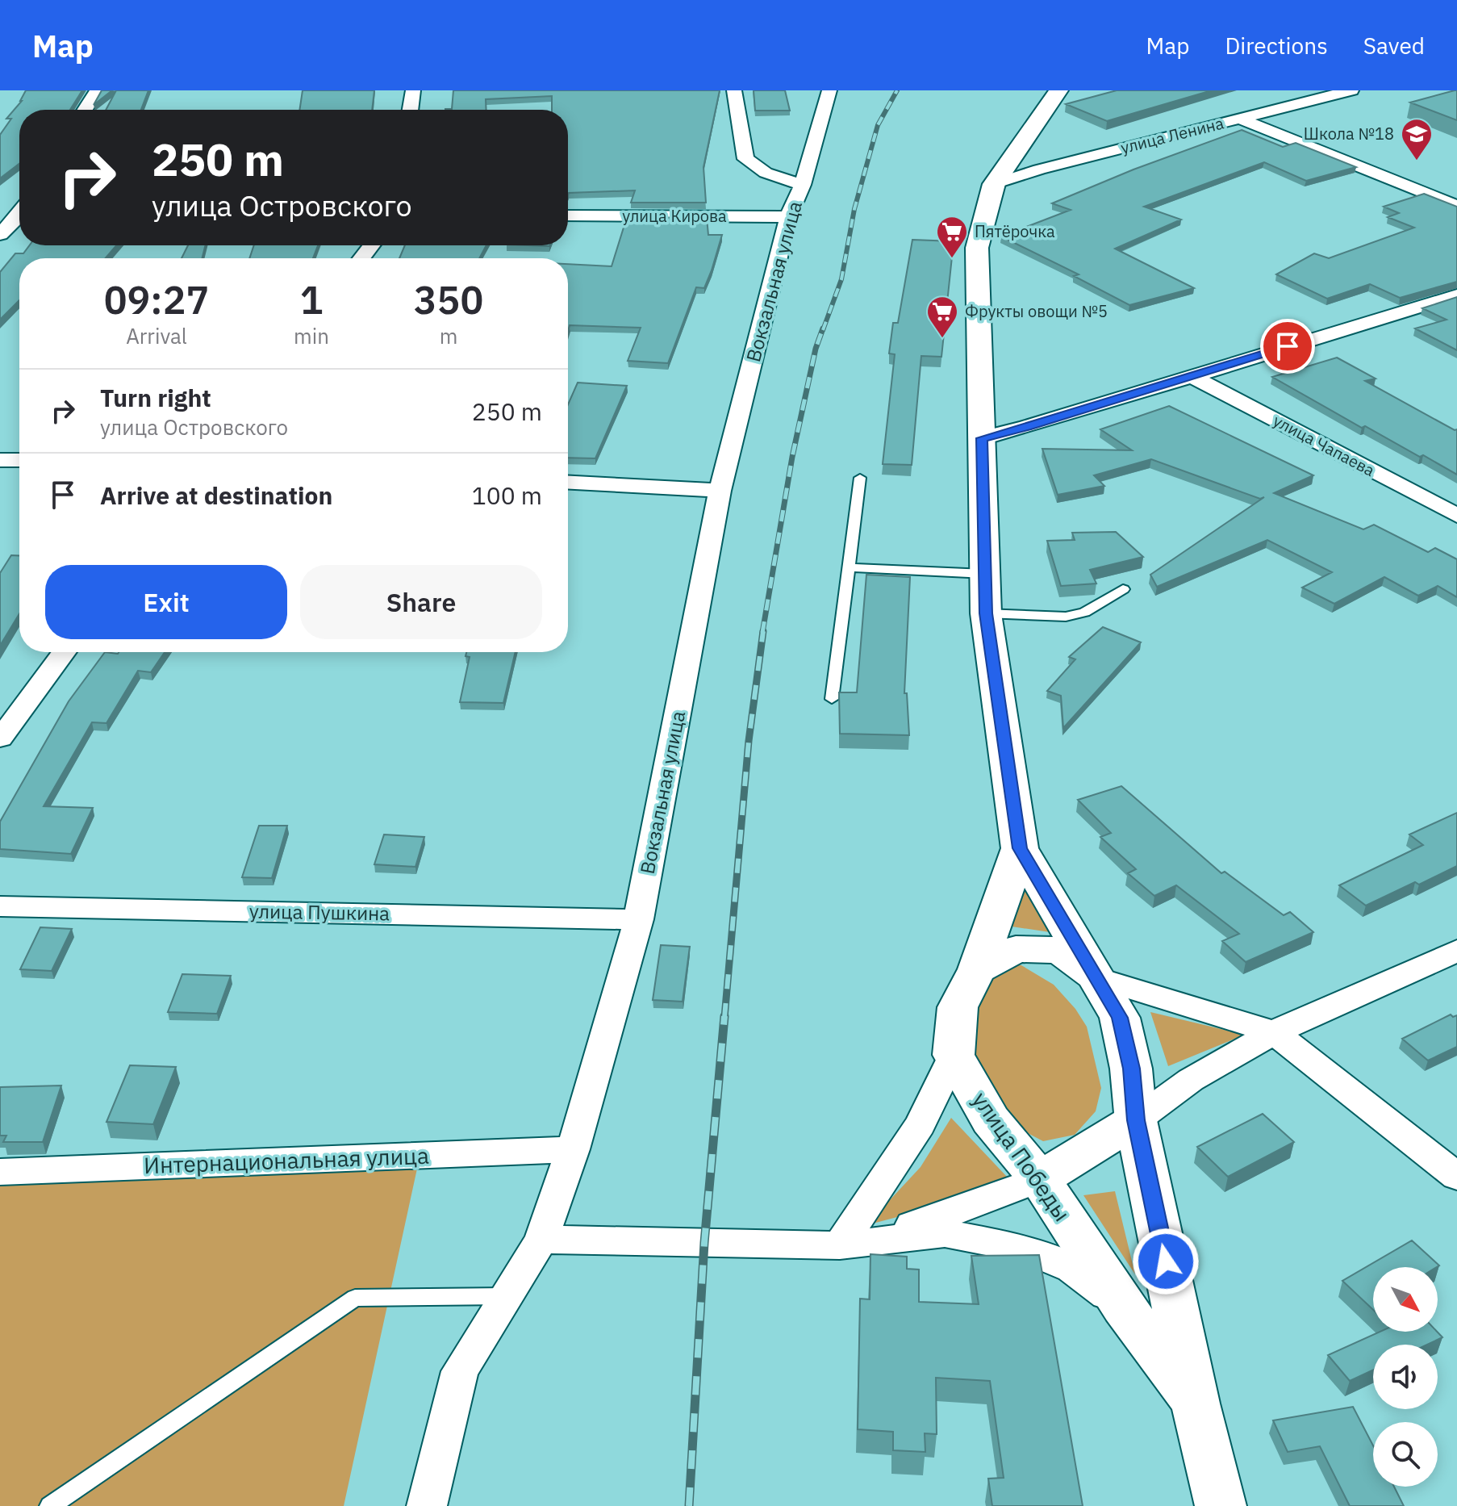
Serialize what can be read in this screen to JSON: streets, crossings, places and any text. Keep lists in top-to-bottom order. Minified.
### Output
{"streets":{"street":["улица Ленина","улица Кирова","Вокзальная улица","улица Чапаева","улица Пушкина","улица Победы","Интернациональная улица"]},"crossings":[["улица Ленина","улица Победы"],["улица Кирова","Вокзальная улица"],["Вокзальная улица","улица Пушкина"],["Вокзальная улица","Интернациональная улица"]],"places":{"school or university":["Школа №18"],"supermarket":["Пятёрочка","Фрукты овощи №5"]},"north":"bottom right","page":{"header":"Map","nav":["Map","Directions","Saved"],"turn":["250 m","улица Островского"],"eta":["09:27","Arrival","1","min","350","m"],"list":[{"name":"Turn right","note":"улица Островского","value":"250 m"},{"name":"Arrive at destination","value":"100 m"}],"buttons":["Exit","Share"]}}
